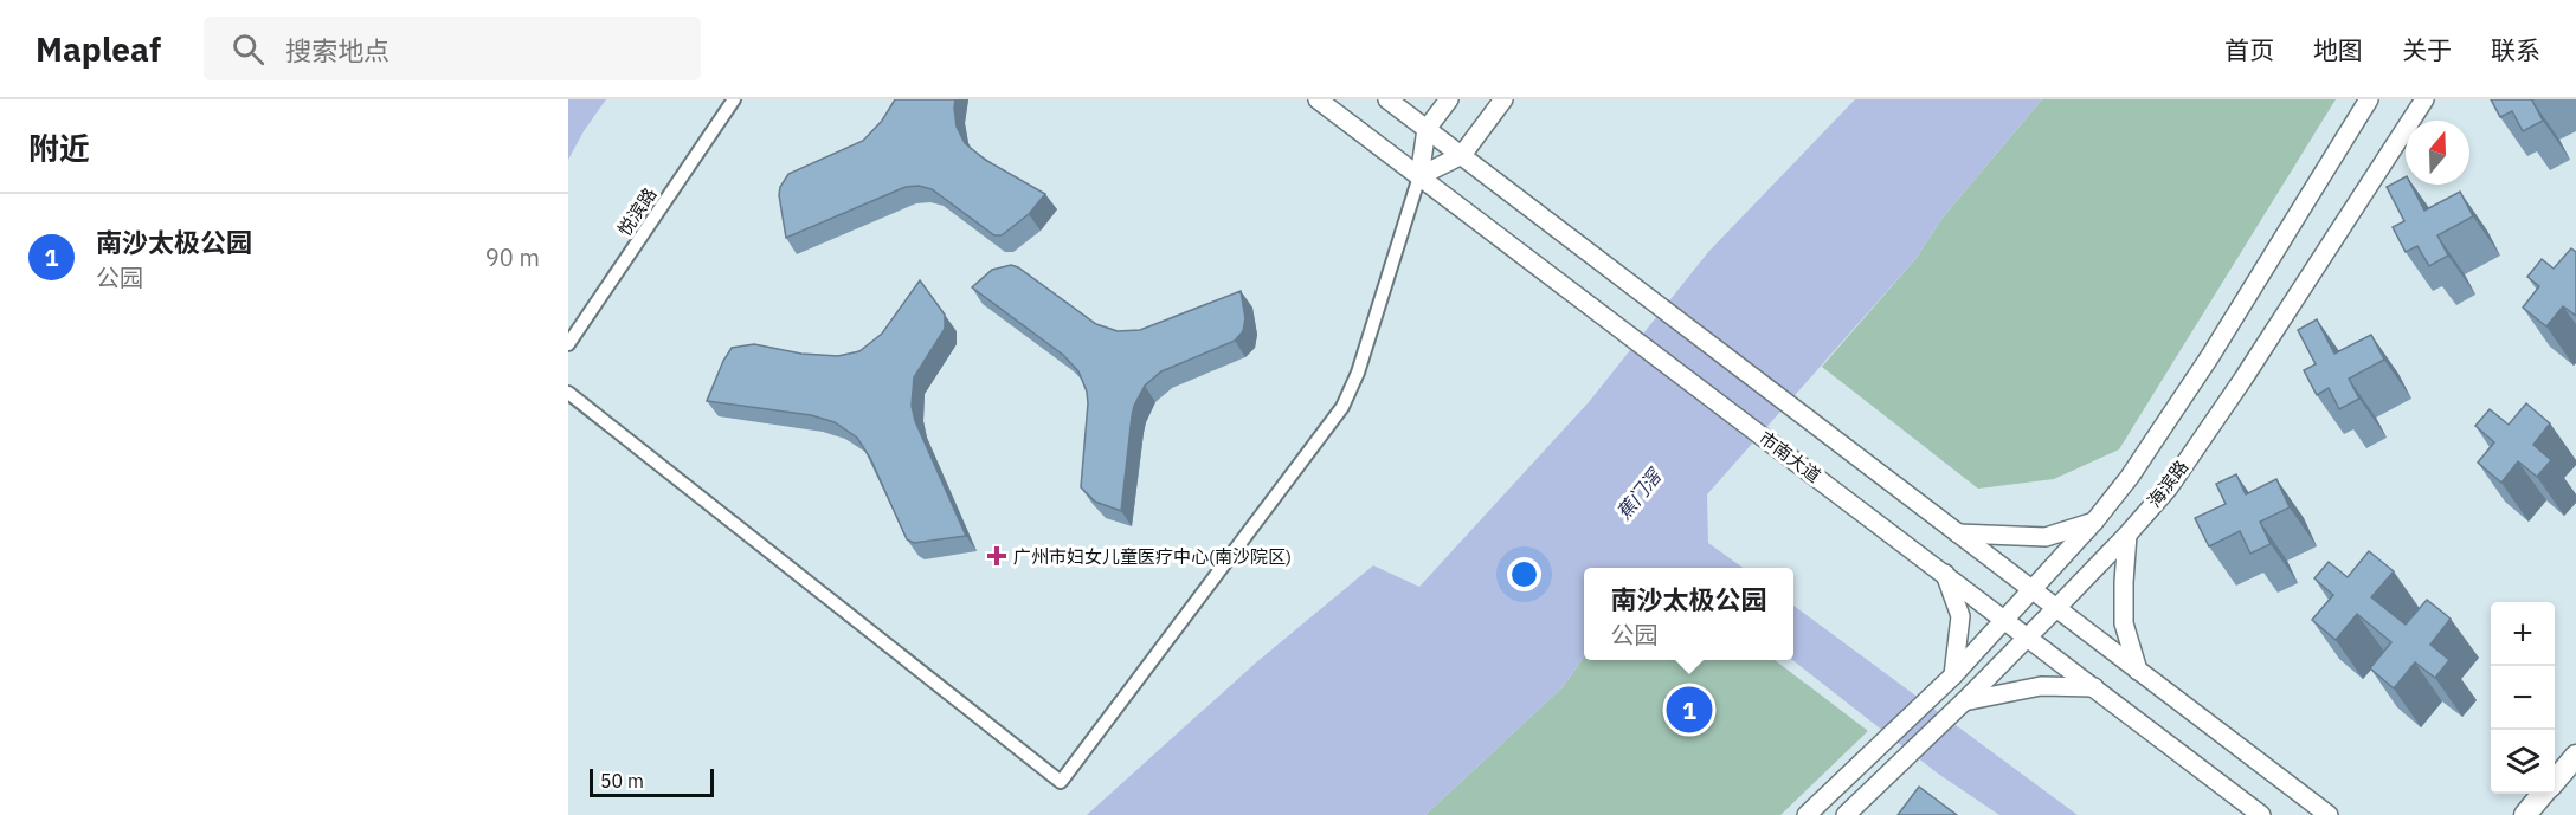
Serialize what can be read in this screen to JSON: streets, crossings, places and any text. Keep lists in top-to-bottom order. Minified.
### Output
{"streets":{"main road":["市南大道","海滨路"],"street":["悦滨路"]},"crossings":[["市南大道","海滨路"]],"water":["蕉门滘"],"places":{"health":["广州市妇女儿童医疗中心(南沙院区)"]},"scale_bar":"50 m","north":"top","page":{"header":"Mapleaf","search":"搜索地点","nav":["首页","地图","关于","联系"],"heading":"附近","list":[{"mark":"1","name":"南沙太极公园","note":"公园","value":"90 m"}],"popup":["南沙太极公园","公园"],"map_buttons":["+","−"],"pins":"1","scale":"50 m"}}
